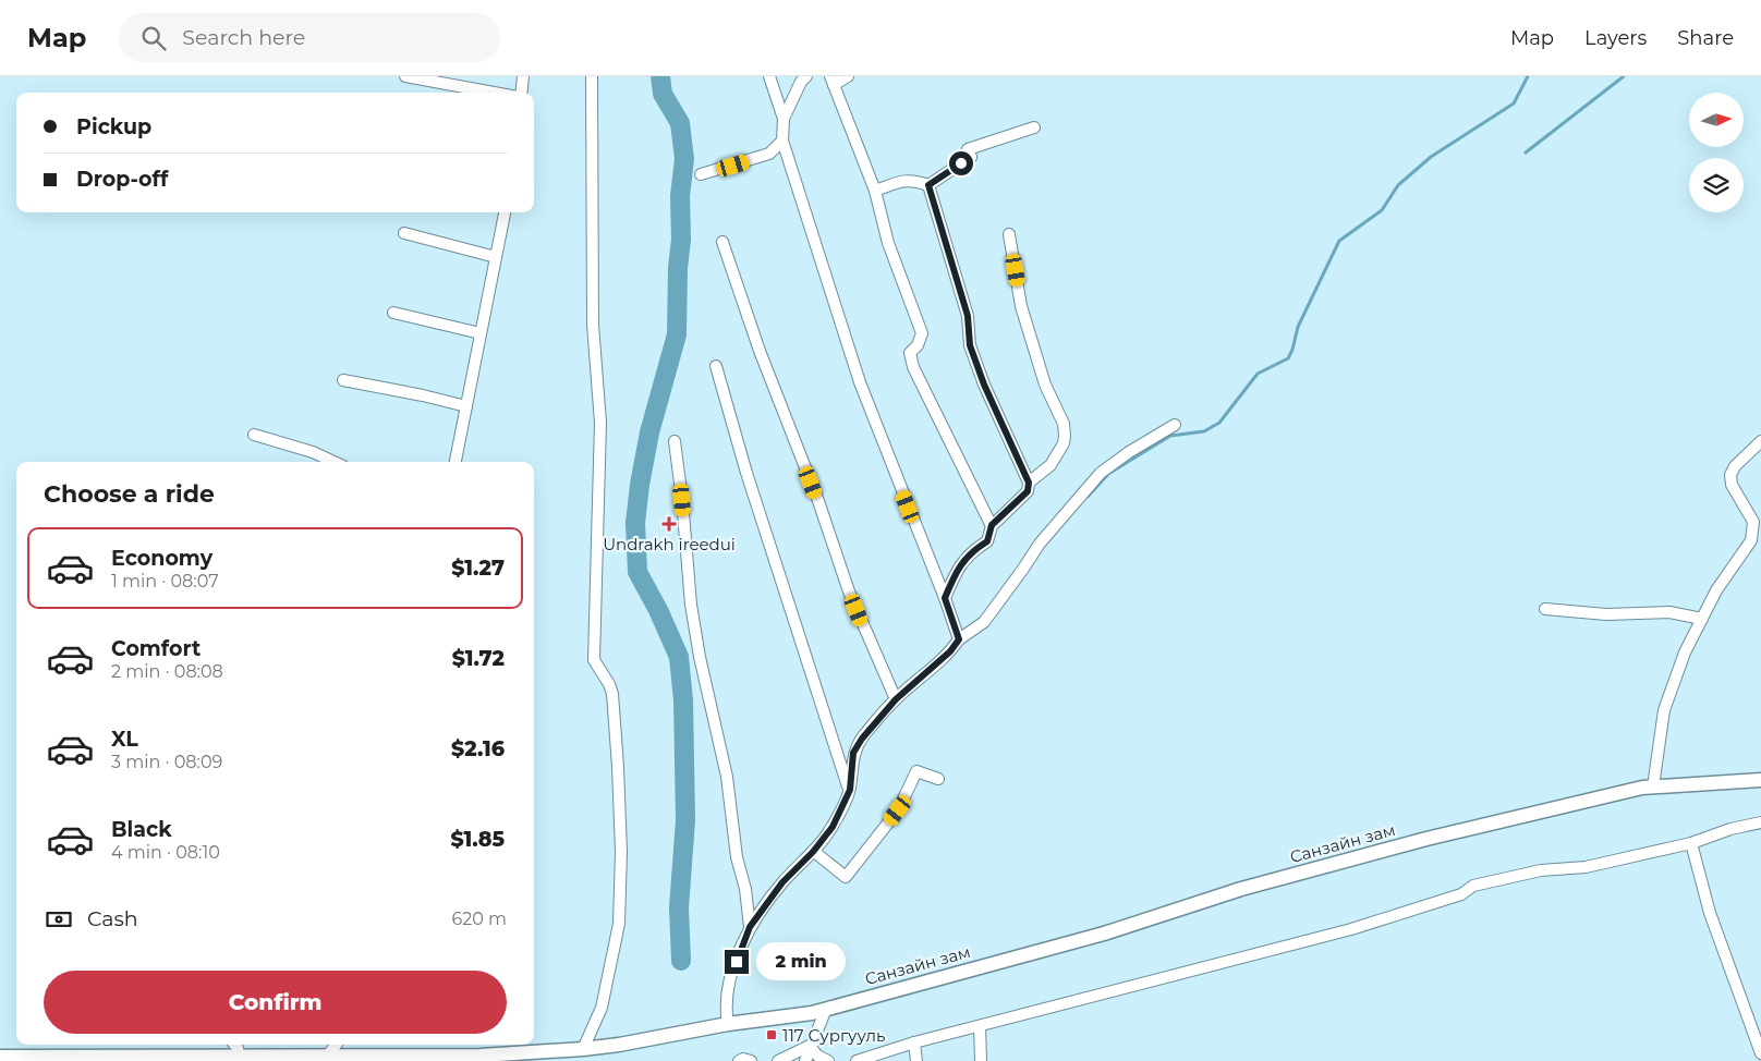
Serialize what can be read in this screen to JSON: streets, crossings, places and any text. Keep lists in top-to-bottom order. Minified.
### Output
{"streets":{"main road":["Санзайн зам"]},"places":{"health":["Undrakh ireedui"],"transit":["117 Сургууль"]},"north":"right","page":{"header":"Map","search":"Search here","nav":["Map","Layers","Share"],"banner":["Pickup","Drop-off"],"heading":"Choose a ride","list":[{"name":"Economy","note":"1 min · 08:07","value":"$1.27"},{"name":"Comfort","note":"2 min · 08:08","value":"$1.72"},{"name":"XL","note":"3 min · 08:09","value":"$2.16"},{"name":"Black","note":"4 min · 08:10","value":"$1.85"}],"pay":["Cash","620 m"],"bubble":"2 min","buttons":"Confirm"}}
